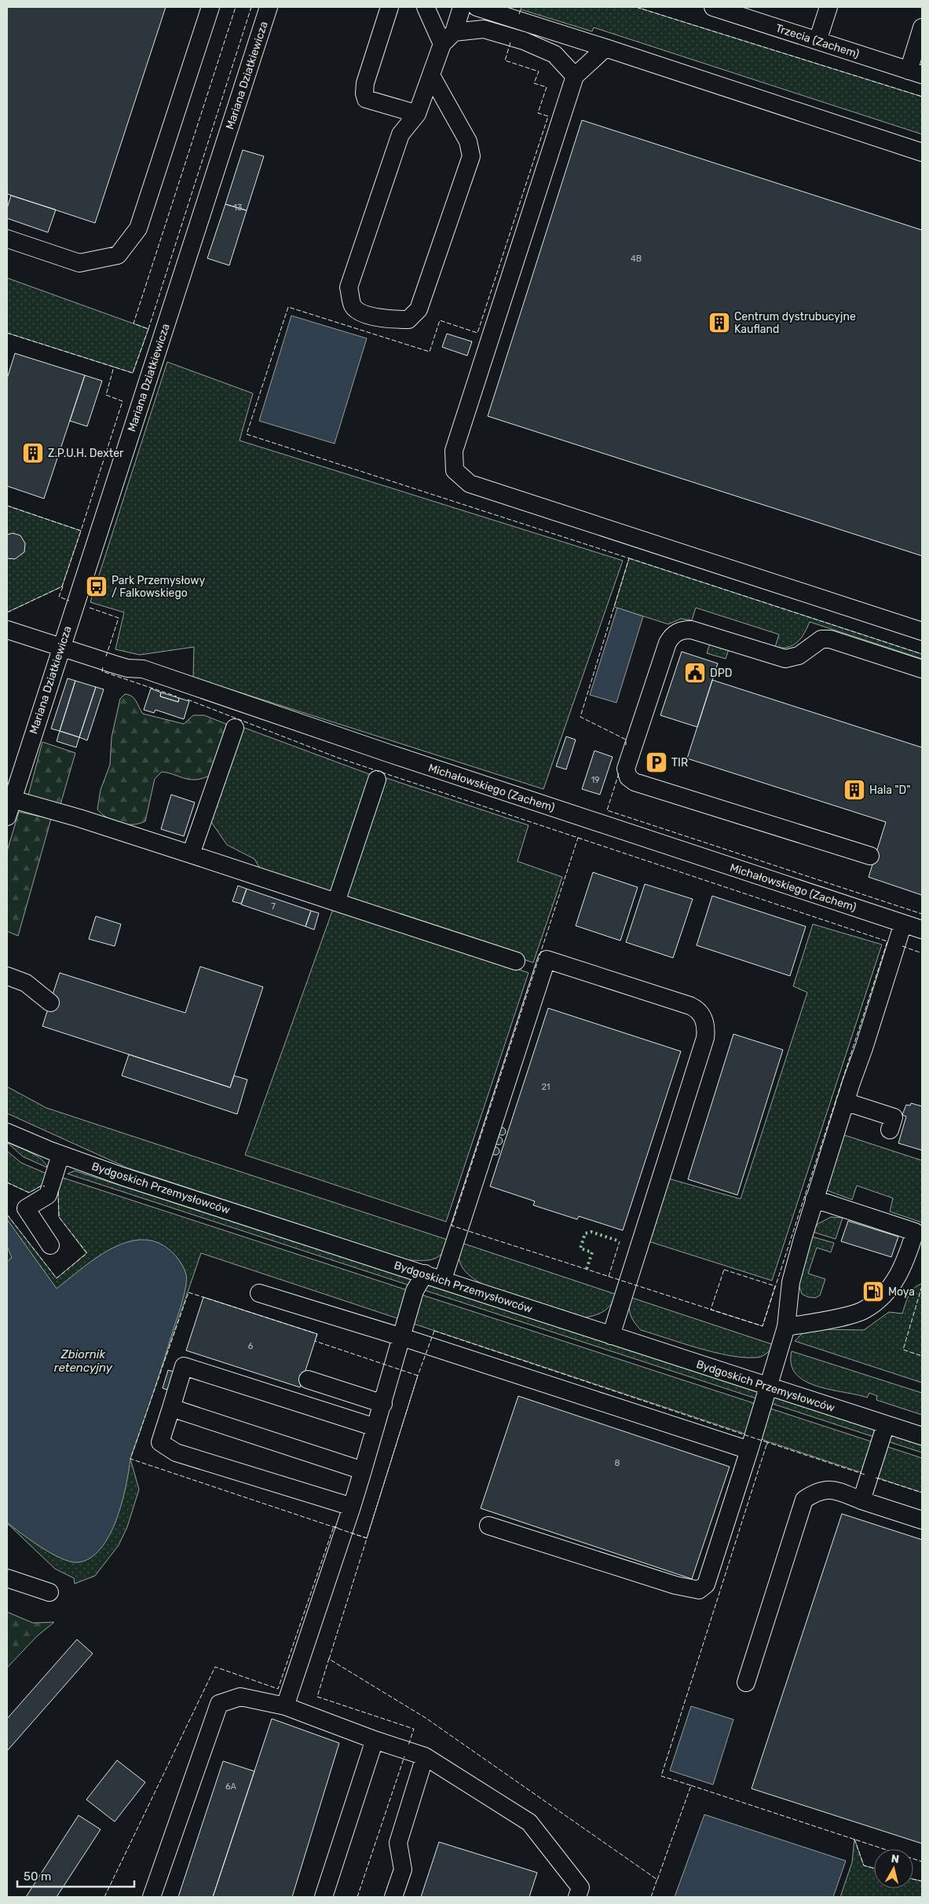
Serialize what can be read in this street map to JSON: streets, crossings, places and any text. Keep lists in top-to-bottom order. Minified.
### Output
{"streets":{"street":["Trzecia (Zachem)","Mariana Dziatkiewicza","Michałowskiego (Zachem)","Bydgoskich Przemysłowców"]},"crossings":[["Mariana Dziatkiewicza","Michałowskiego (Zachem)"]],"water":["Zbiornik retencyjny"],"places":{"building":["Centrum dystrubucyjne Kaufland","Z.P.U.H. Dexter","Hala \"D\""],"bus stop":["Park Przemysłowy / Falkowskiego"],"public building":["DPD"],"parking":["TIR"],"fuel station":["Moya"]},"house_numbers":["13","4B","19","7","21","6","8","6A"],"scale_bar":"50 m","north":"top"}
